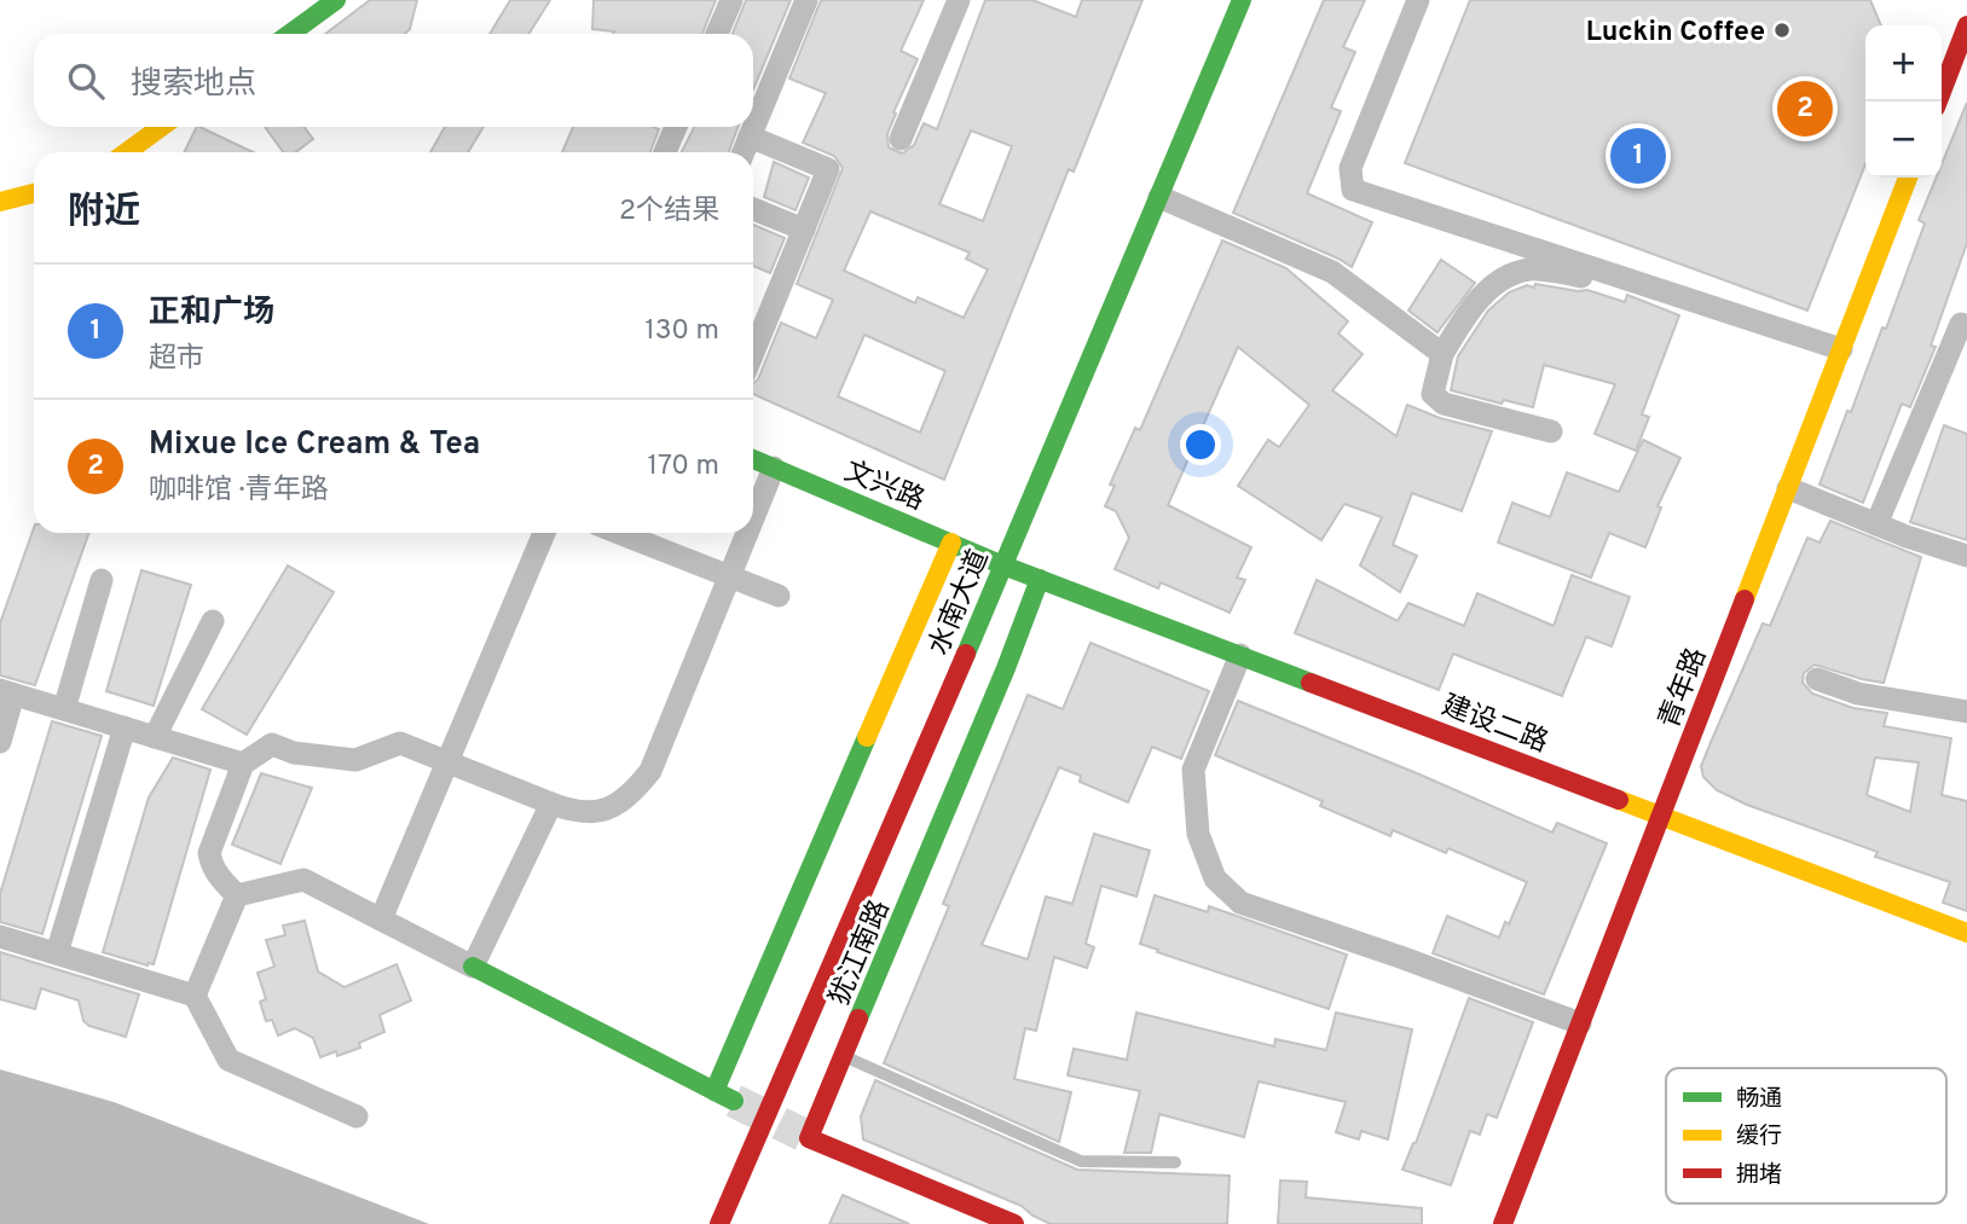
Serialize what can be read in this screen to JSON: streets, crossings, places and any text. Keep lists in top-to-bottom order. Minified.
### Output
{"streets":{"street":["文兴路","水南大道","青年路","建设二路","犹江南路"]},"crossings":[["文兴路","水南大道"],["文兴路","建设二路"],["水南大道","建设二路"],["青年路","建设二路"],["建设二路","犹江南路"]],"places":["Luckin Coffee"],"legend":["畅通","缓行","拥堵"],"page":{"map_buttons":["+","−"],"search":"搜索地点","pins":["2","1"],"heading":["附近","2个结果"],"list":[{"mark":"1","name":"正和广场","note":"超市","value":"130 m"},{"mark":"2","name":"Mixue Ice Cream & Tea","note":"咖啡馆 · 青年路","value":"170 m"}]}}
